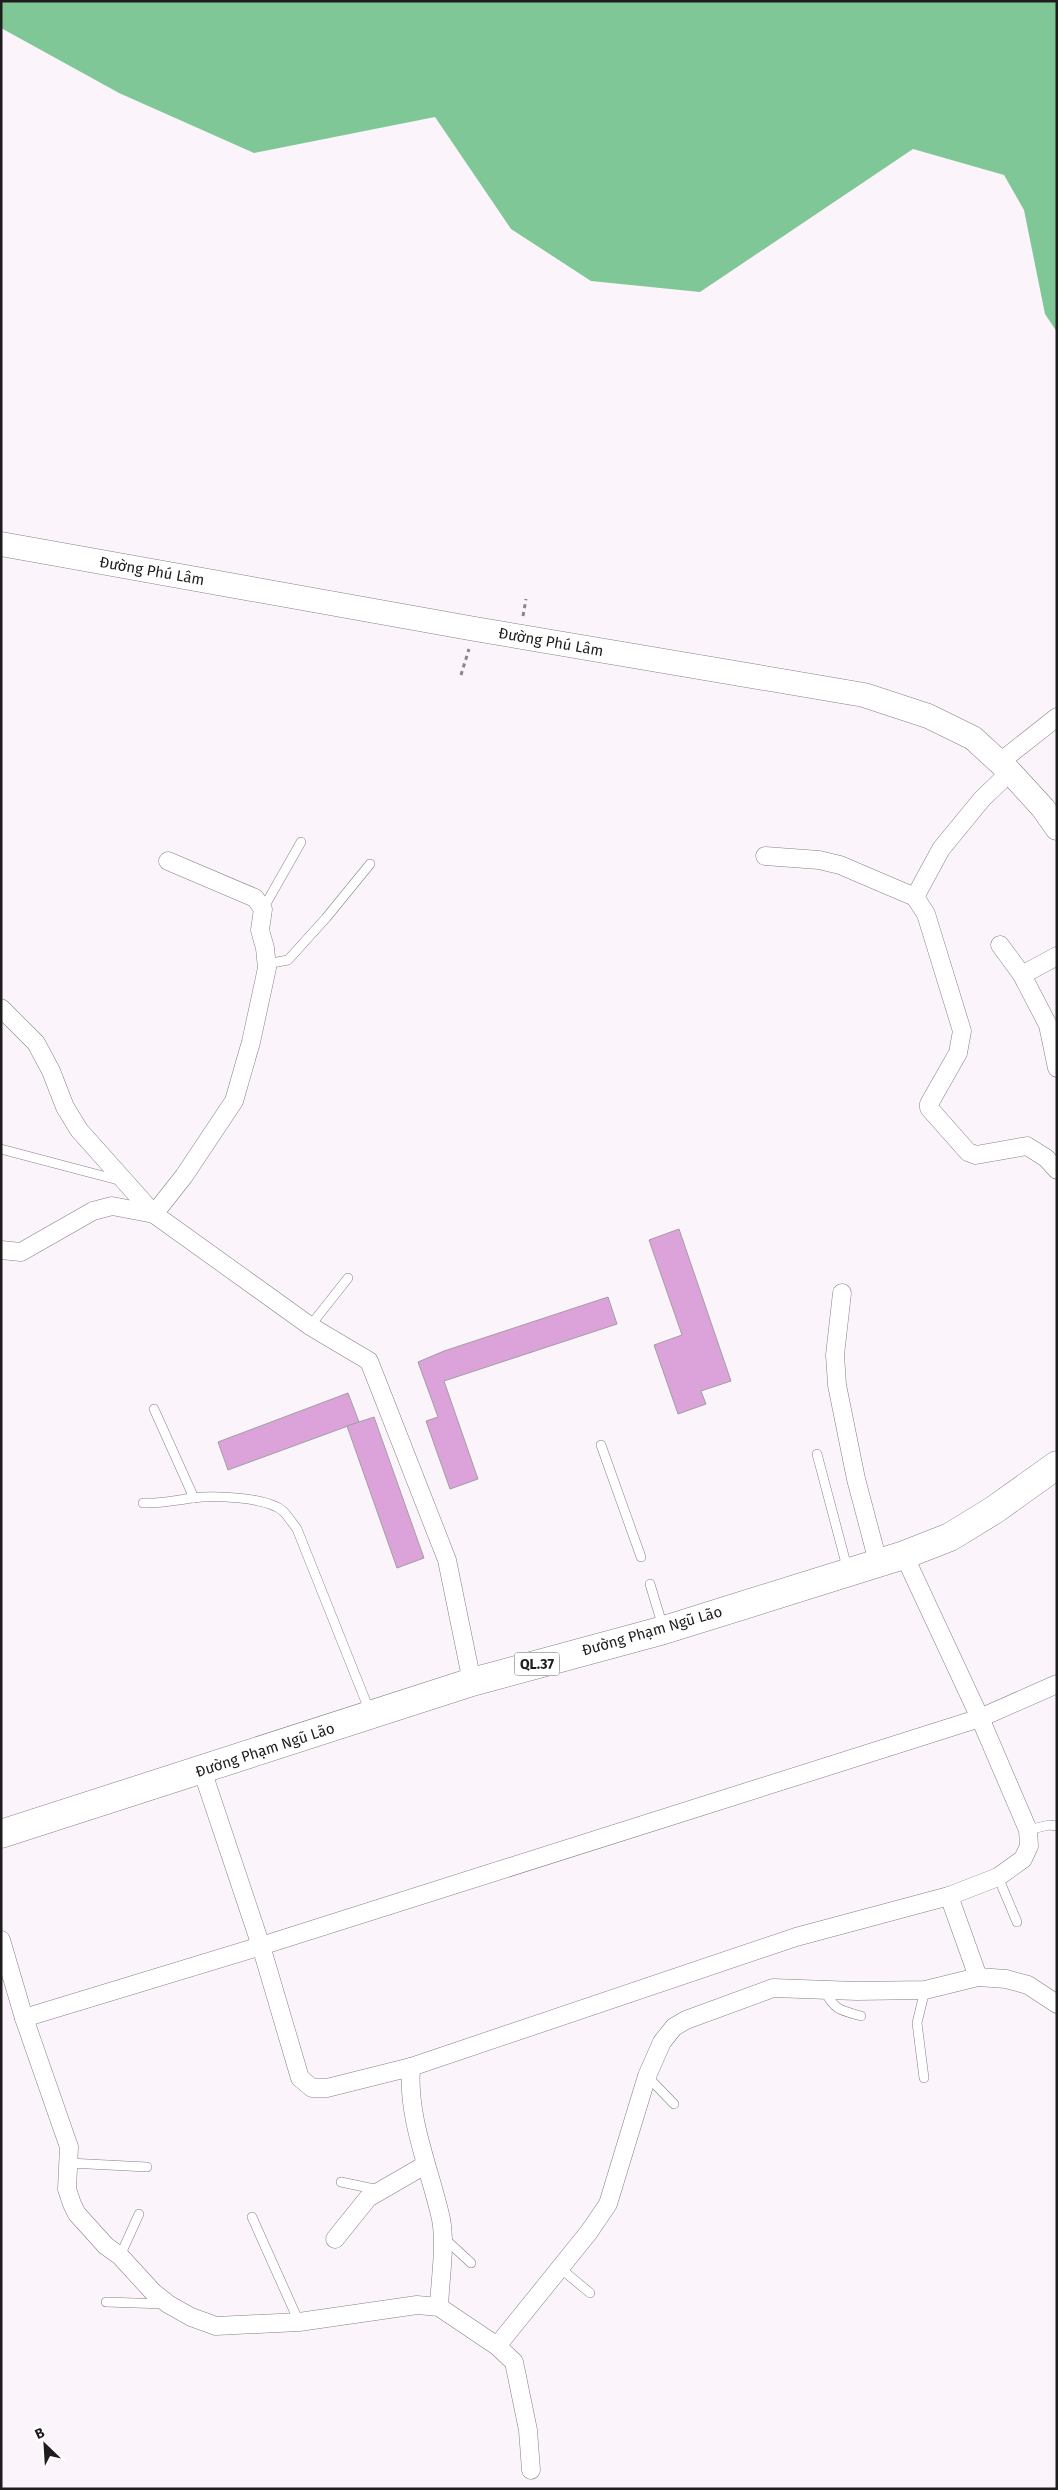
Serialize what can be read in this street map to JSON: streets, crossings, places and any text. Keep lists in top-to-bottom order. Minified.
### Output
{"streets":{"highway":["Đường Phạm Ngũ Lão","QL.37"],"main road":["Đường Phú Lâm"]},"north":"top left"}
